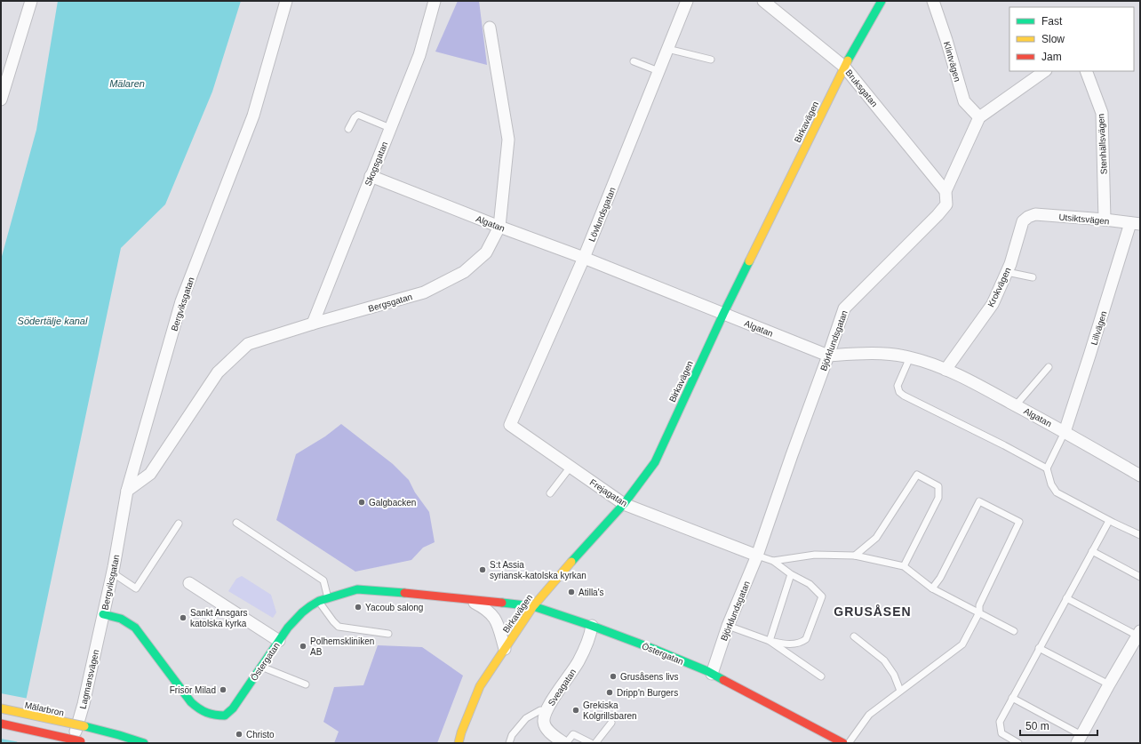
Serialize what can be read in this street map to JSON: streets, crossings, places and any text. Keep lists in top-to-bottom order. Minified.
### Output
{"streets":{"street":["Klintvägen","Bruksgatan","Birkavägen","Stenhällsvägen","Skogsgatan","Lövlundsgatan","Utsiktsvägen","Algatan","Krokvägen","Bergsgatan","Bergviksgatan","Lillvägen","Björklundsgatan","Frejagatan","Östergatan","Lagmansvägen","Sveagatan","Mälarbron"]},"crossings":[["Klintvägen","Björklundsgatan"],["Bruksgatan","Birkavägen"],["Bruksgatan","Björklundsgatan"],["Birkavägen","Algatan"],["Birkavägen","Frejagatan"],["Birkavägen","Östergatan"],["Stenhällsvägen","Utsiktsvägen"],["Skogsgatan","Algatan"],["Skogsgatan","Bergsgatan"],["Lövlundsgatan","Algatan"],["Lövlundsgatan","Frejagatan"],["Utsiktsvägen","Krokvägen"],["Utsiktsvägen","Lillvägen"],["Algatan","Krokvägen"],["Algatan","Bergsgatan"],["Algatan","Lillvägen"],["Algatan","Björklundsgatan"],["Bergsgatan","Bergviksgatan"],["Bergviksgatan","Östergatan"],["Bergviksgatan","Lagmansvägen"],["Björklundsgatan","Frejagatan"],["Björklundsgatan","Östergatan"],["Östergatan","Lagmansvägen"],["Östergatan","Sveagatan"]],"districts":["GRUSÅSEN"],"water":["Mälaren","Södertälje kanal"],"places":["Galgbacken","S:t Assia syriansk-katolska kyrkan","Atilla's","Yacoub salong","Sankt Ansgars katolska kyrka","Polhemskliniken AB","Grusåsens livs","Frisör Milad","Dripp'n Burgers","Grekiska Kolgrillsbaren","Christo"],"legend":["Fast","Slow","Jam"],"scale_bar":"50 m"}
